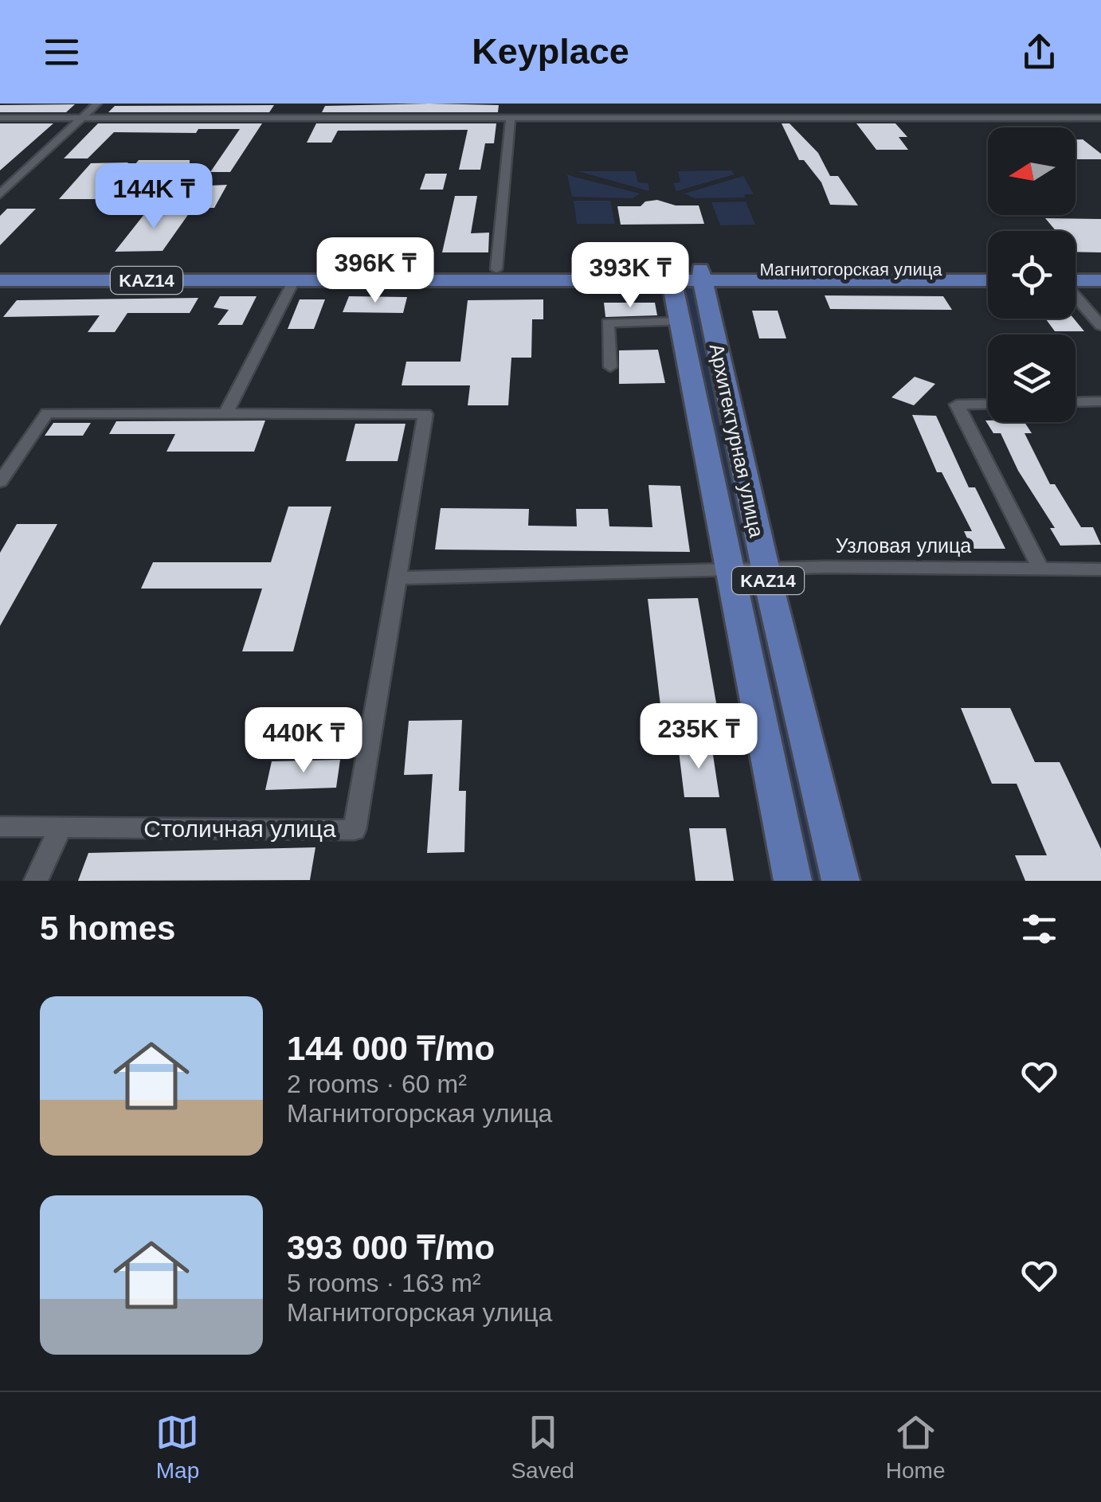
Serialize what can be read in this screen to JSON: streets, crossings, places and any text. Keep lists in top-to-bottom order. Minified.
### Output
{"streets":{"main road":["Магнитогорская улица","KAZ14","Архитектурная улица"],"street":["Узловая улица","Столичная улица"]},"crossings":[["Магнитогорская улица","Архитектурная улица"],["Архитектурная улица","Узловая улица"]],"north":"left","page":{"header":"Keyplace","price":["144K ₸","396K ₸","393K ₸","235K ₸","440K ₸"],"heading":"5 homes","list":[{"name":"144 000 ₸/mo","note":"2 rooms · 60 m² · Магнитогорская улица"},{"name":"393 000 ₸/mo","note":"5 rooms · 163 m² · Магнитогорская улица"}],"tabs":["Map","Saved","Home"]}}
